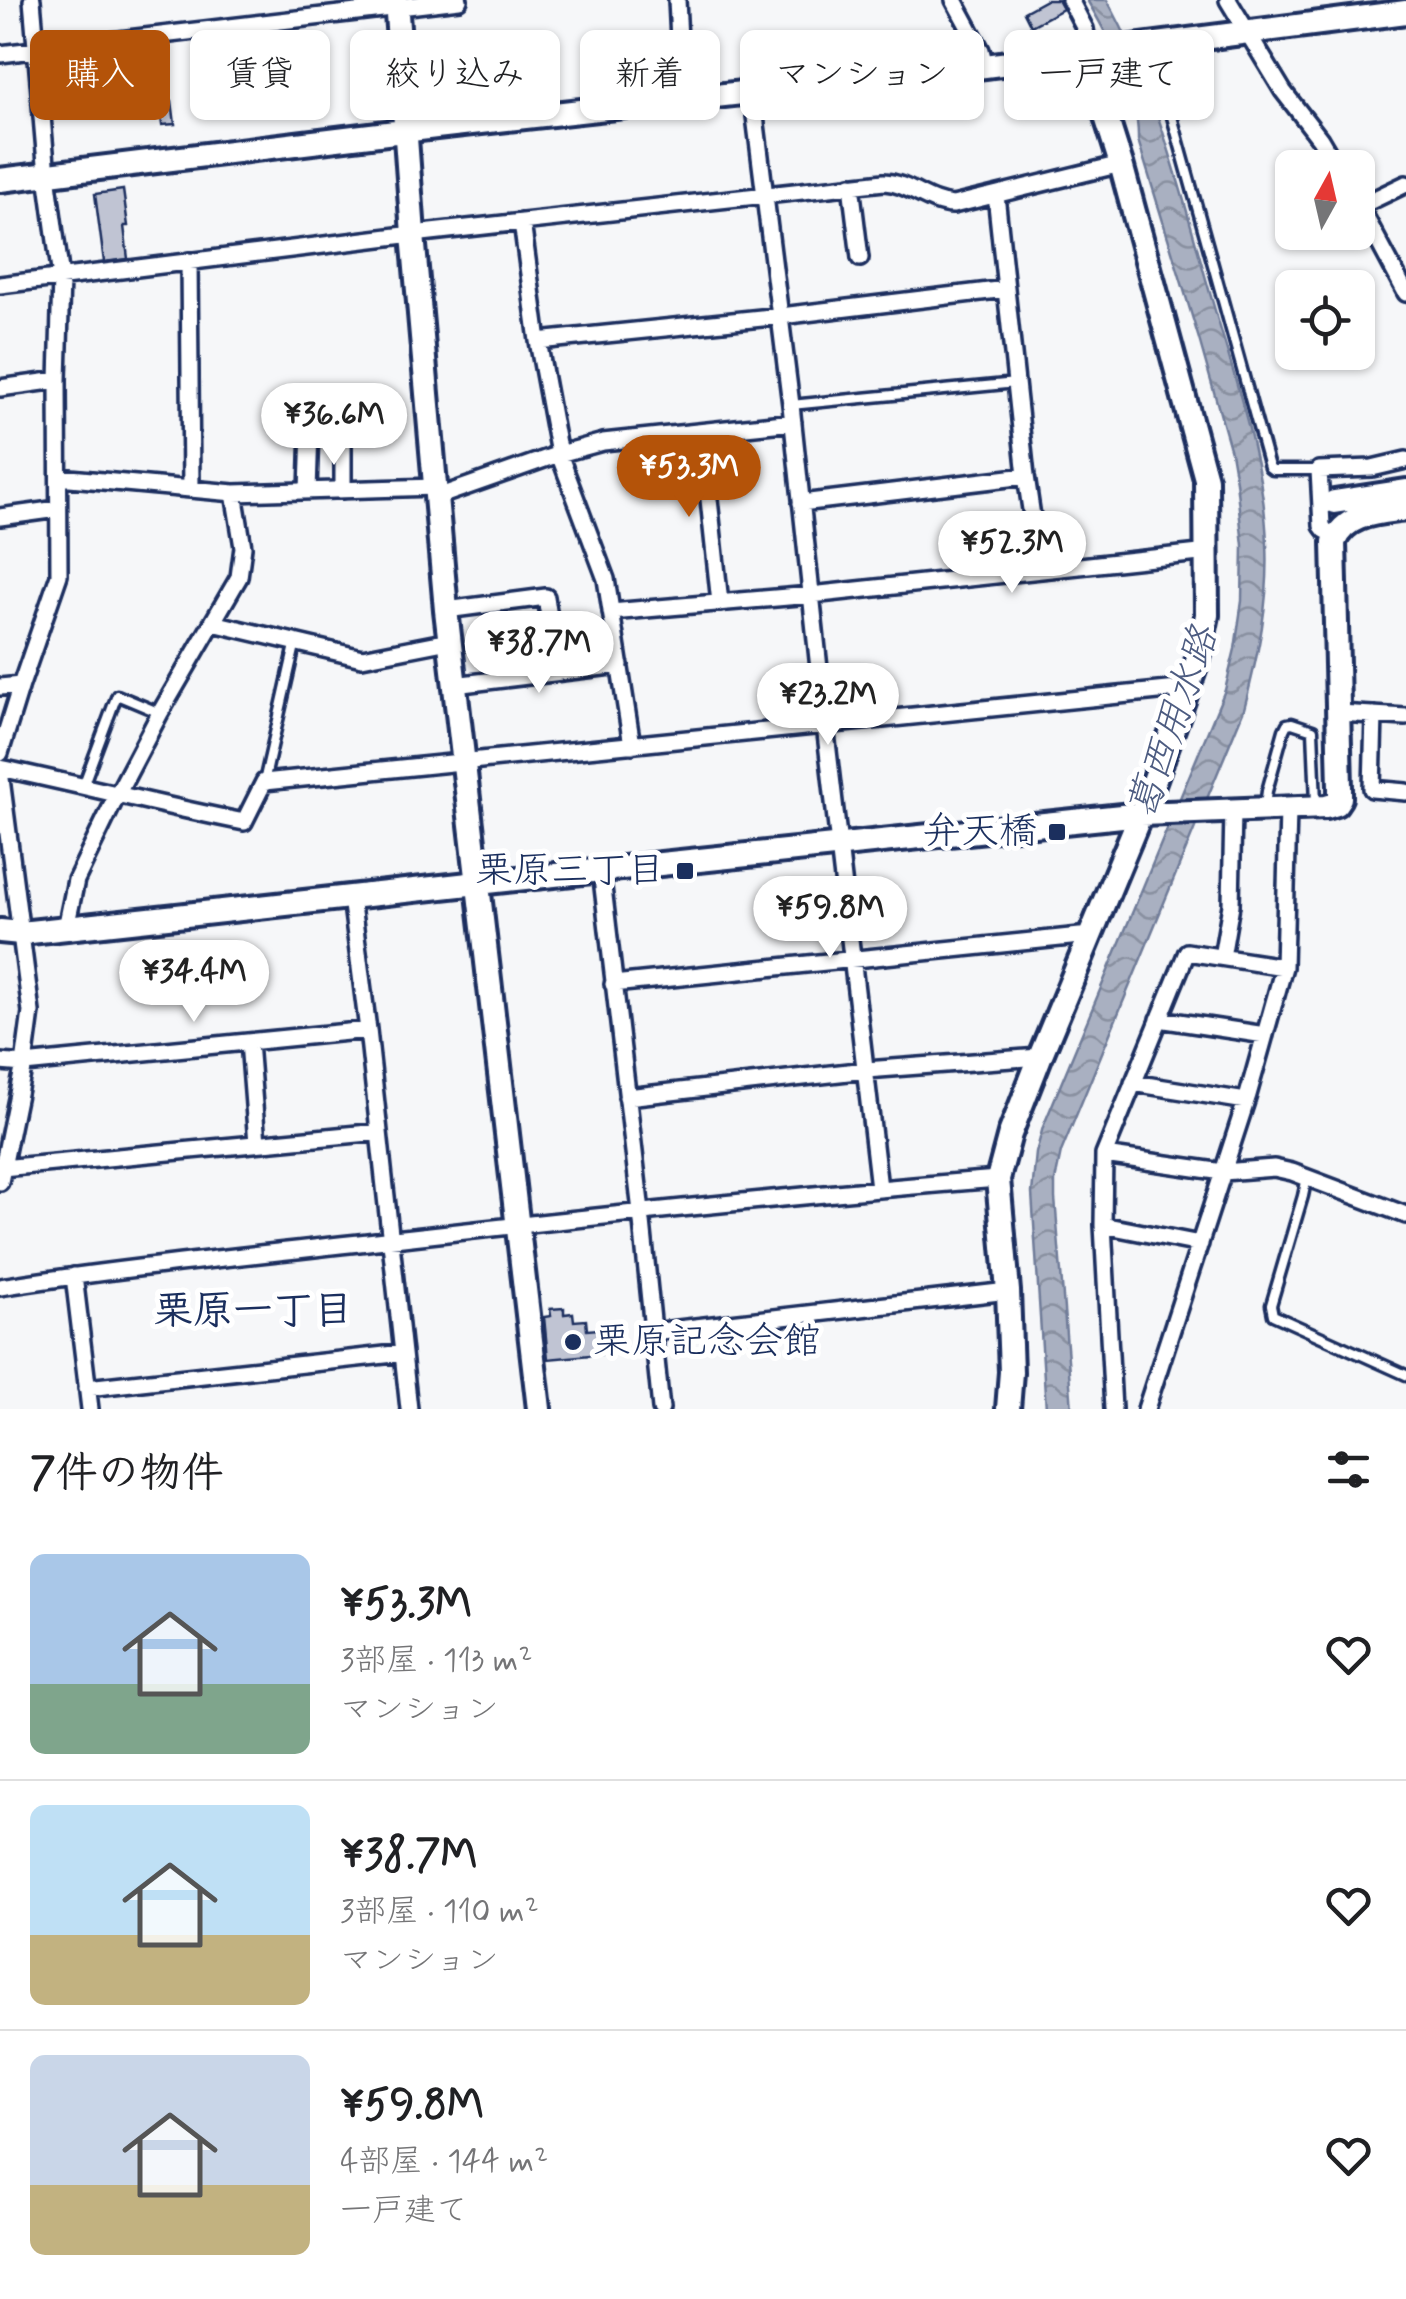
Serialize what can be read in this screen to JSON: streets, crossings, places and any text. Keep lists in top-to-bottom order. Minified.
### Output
{"districts":["栗原一丁目"],"water":["葛西用水路"],"places":{"transit":["弁天橋","栗原三丁目"],"other":["栗原記念会館"]},"north":"top","page":{"chip":["購入","賃貸","絞り込み","新着","マンション","一戸建て"],"price":["¥36.6M","¥53.3M","¥52.3M","¥38.7M","¥23.2M","¥59.8M","¥34.4M"],"heading":"7件の物件","list":[{"name":"¥53.3M","note":"3部屋 · 113 m² · マンション"},{"name":"¥38.7M","note":"3部屋 · 110 m² · マンション"},{"name":"¥59.8M","note":"4部屋 · 144 m² · 一戸建て"}]}}
